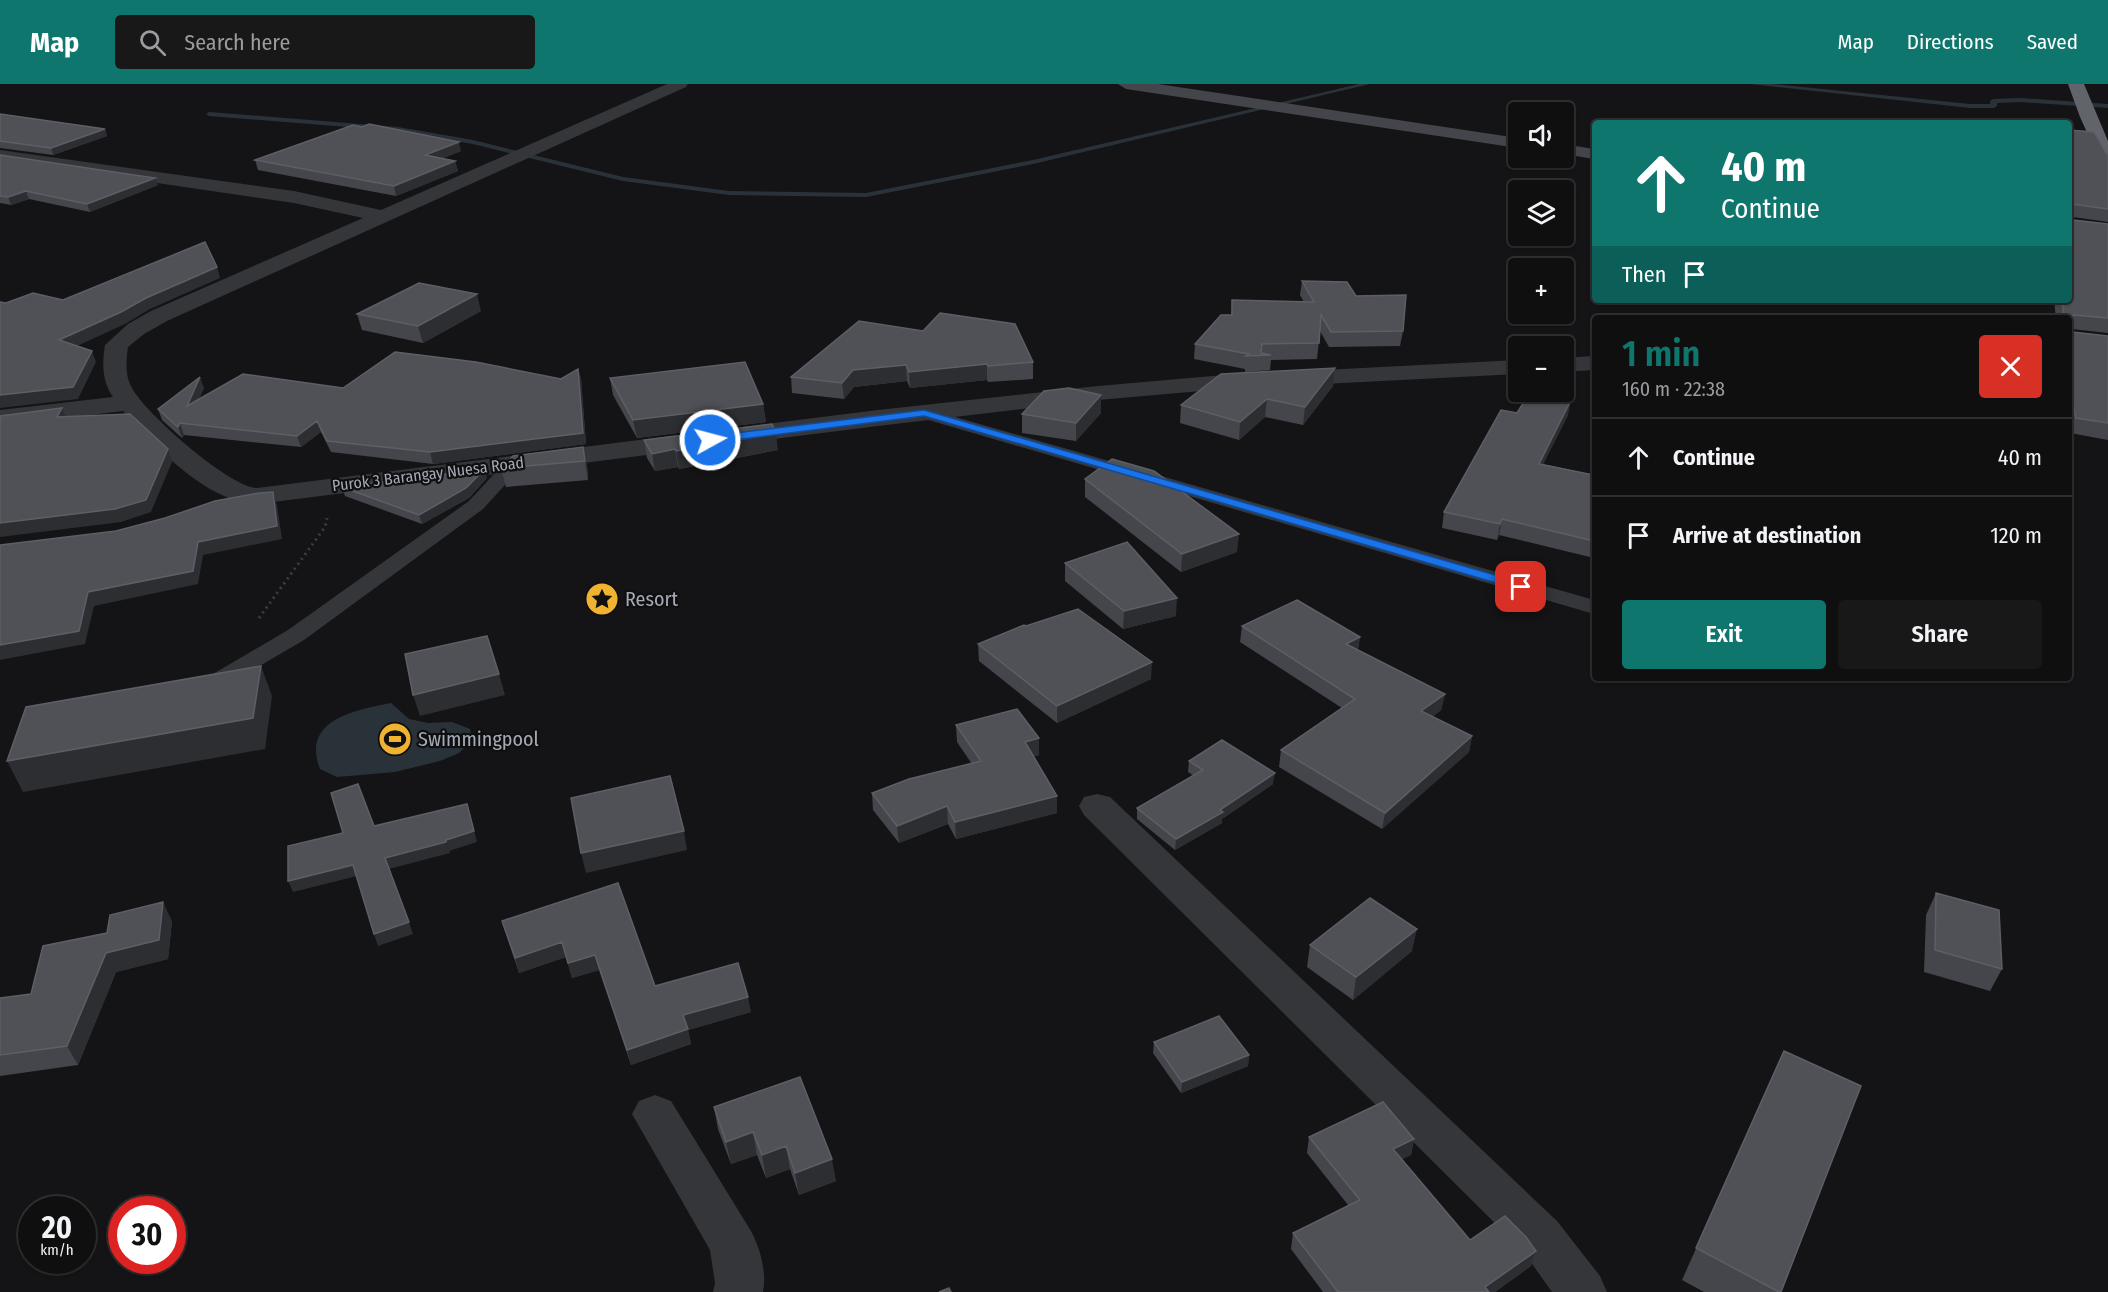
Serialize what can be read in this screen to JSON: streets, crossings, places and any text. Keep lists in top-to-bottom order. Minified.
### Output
{"streets":{"street":["Purok 3 Barangay Nuesa Road"]},"places":{"place":["Resort"],"sports":["Swimmingpool"]},"page":{"header":"Map","search":"Search here","nav":["Map","Directions","Saved"],"map_buttons":["+","−"],"turn":["40 m","Continue"],"then":"Then","heading":["1 min","160 m · 22:38"],"list":[{"name":"Continue","value":"40 m"},{"name":"Arrive at destination","value":"120 m"}],"buttons":["Exit","Share"],"speed":"20 km/h","limit":"30"}}
